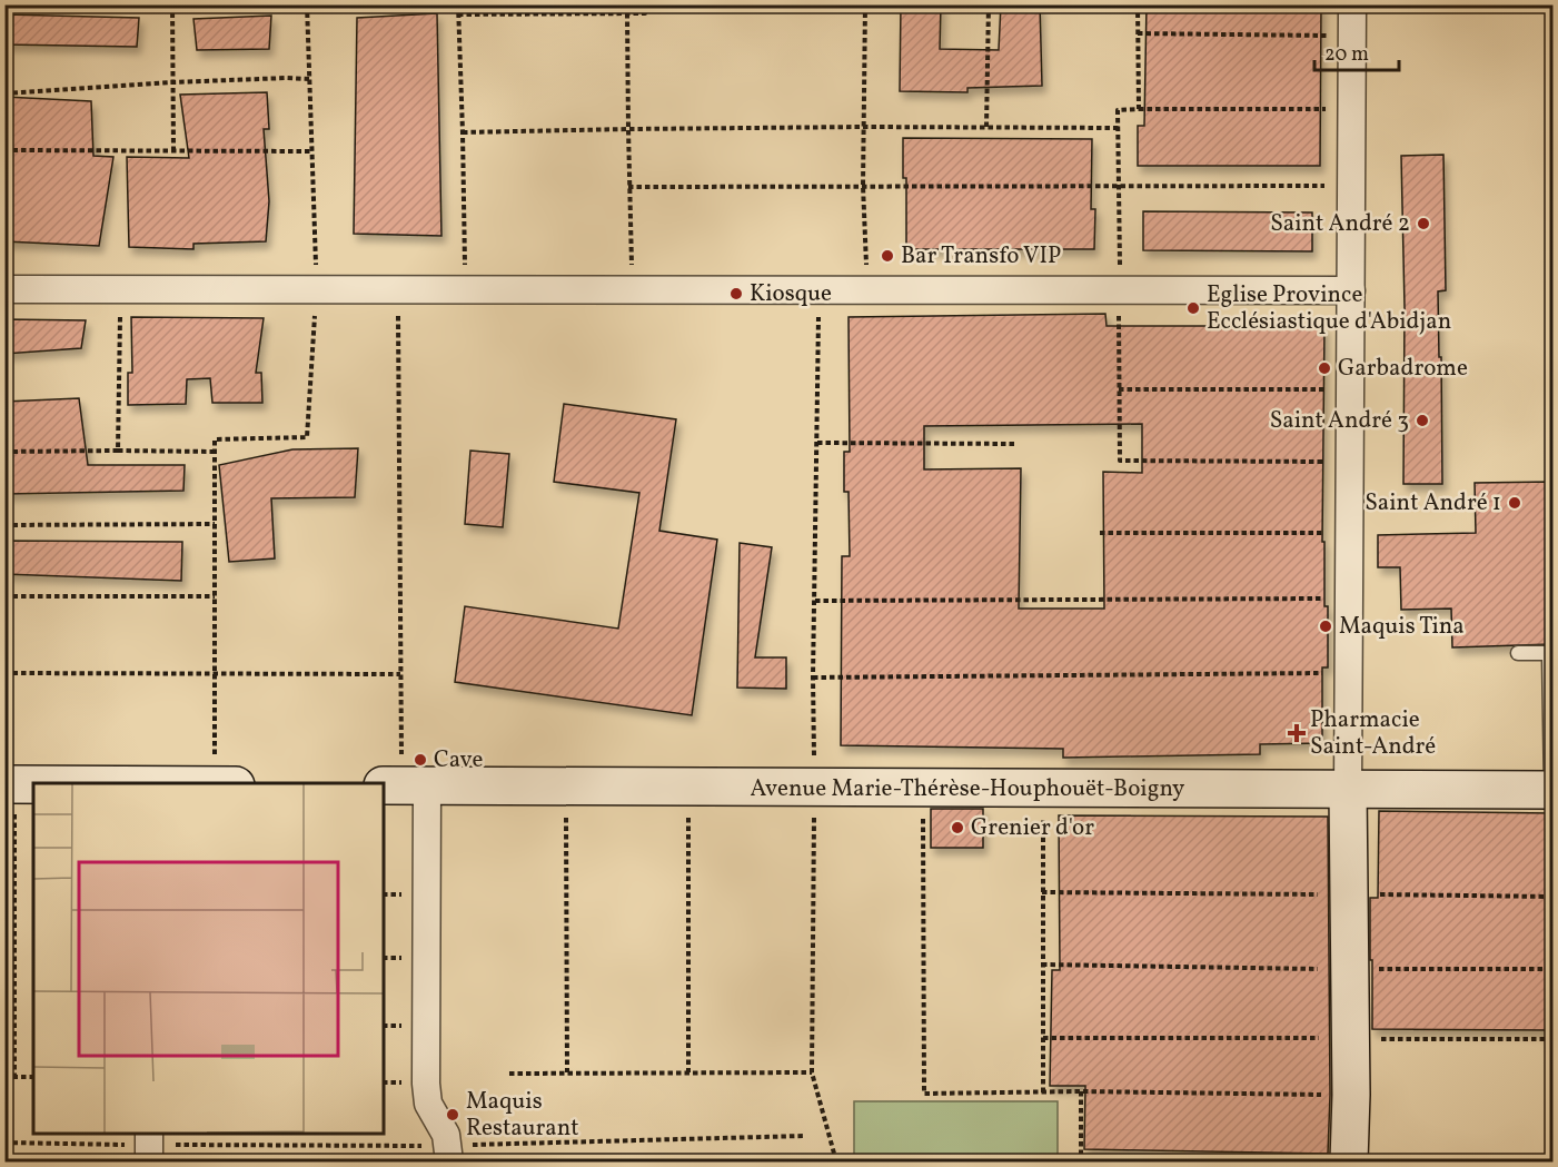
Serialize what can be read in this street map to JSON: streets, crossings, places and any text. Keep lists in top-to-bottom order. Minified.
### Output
{"streets":{"street":["Avenue Marie-Thérèse-Houphouët-Boigny"]},"places":{"other":["Saint André 2","Bar Transfo VIP","Kiosque","Eglise Province Ecclésiastique d'Abidjan","Garbadrome","Saint André 3","Saint André 1","Maquis Tina","Cave","Grenier d'or","Maquis Restaurant"],"health":["Pharmacie Saint-André"]},"scale_bar":"20 m"}
